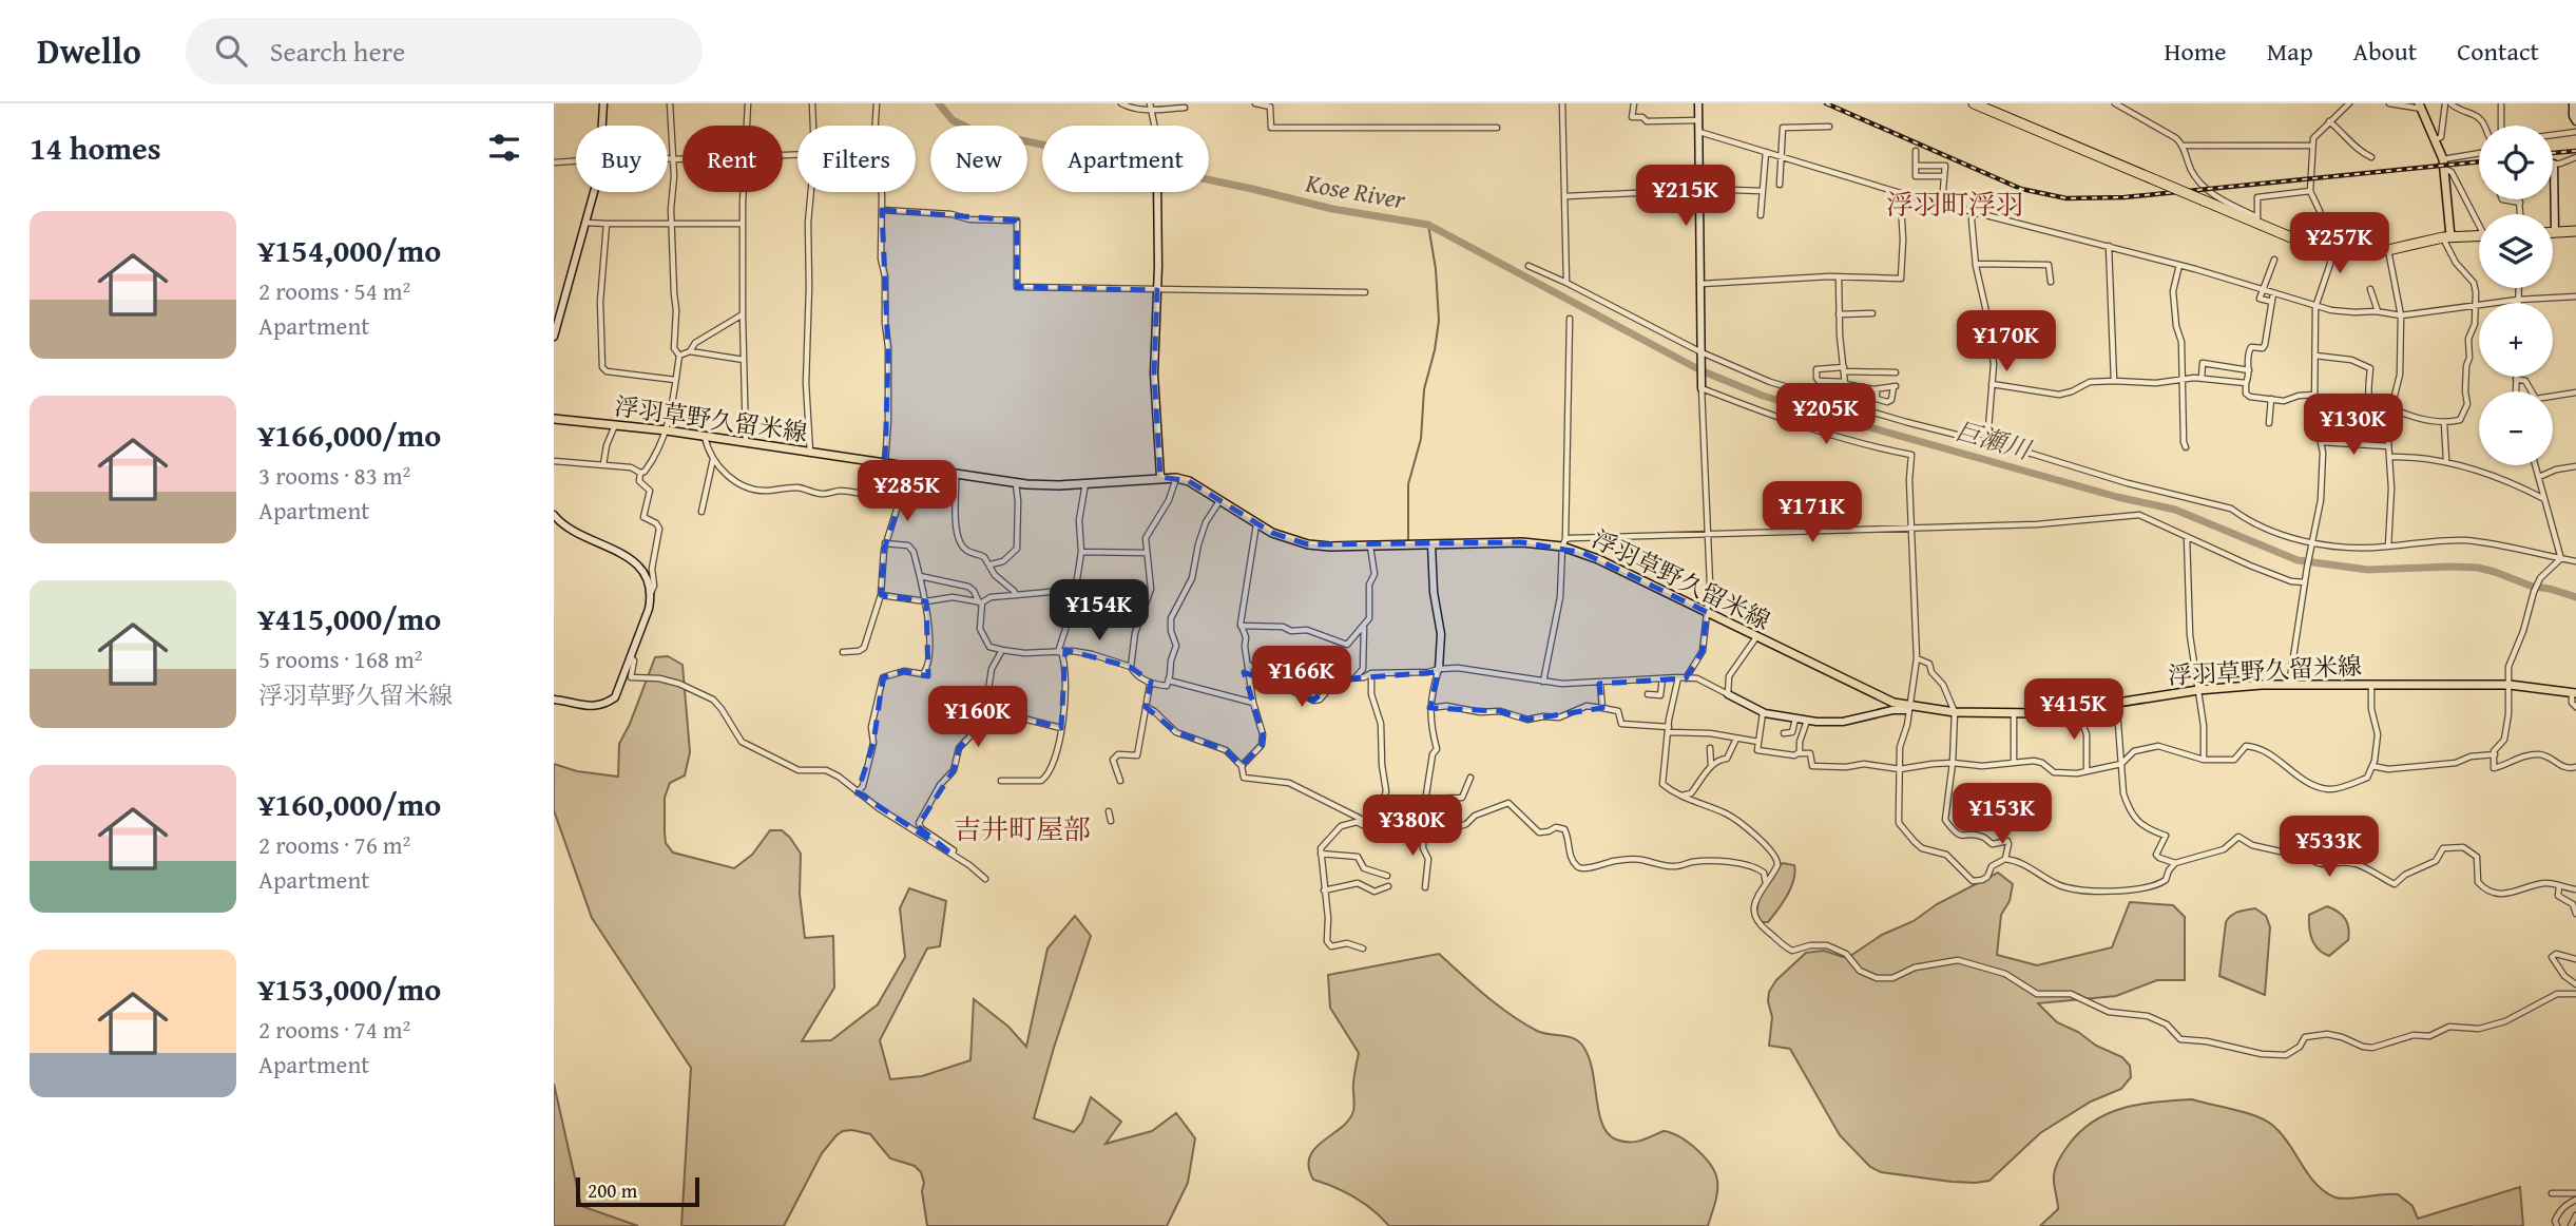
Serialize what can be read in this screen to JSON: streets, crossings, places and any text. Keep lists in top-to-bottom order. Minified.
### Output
{"streets":{"main road":["浮羽草野久留米線"]},"districts":["浮羽町浮羽","吉井町屋部"],"water":["Kose River","巨瀬川"],"scale_bar":"200 m","page":{"header":"Dwello","search":"Search here","nav":["Home","Map","About","Contact"],"heading":"14 homes","map_buttons":["+","−"],"chip":["Buy","Rent","Filters","New","Apartment"],"price":["¥215K","¥257K","¥170K","¥205K","¥130K","¥285K","¥171K","¥154K","¥166K","¥415K","¥160K","¥153K","¥380K","¥533K"],"list":[{"name":"¥154,000/mo","note":"2 rooms · 54 m² · Apartment"},{"name":"¥166,000/mo","note":"3 rooms · 83 m² · Apartment"},{"name":"¥415,000/mo","note":"5 rooms · 168 m² · 浮羽草野久留米線"},{"name":"¥160,000/mo","note":"2 rooms · 76 m² · Apartment"},{"name":"¥153,000/mo","note":"2 rooms · 74 m² · Apartment"}],"scale":"200 m"}}
